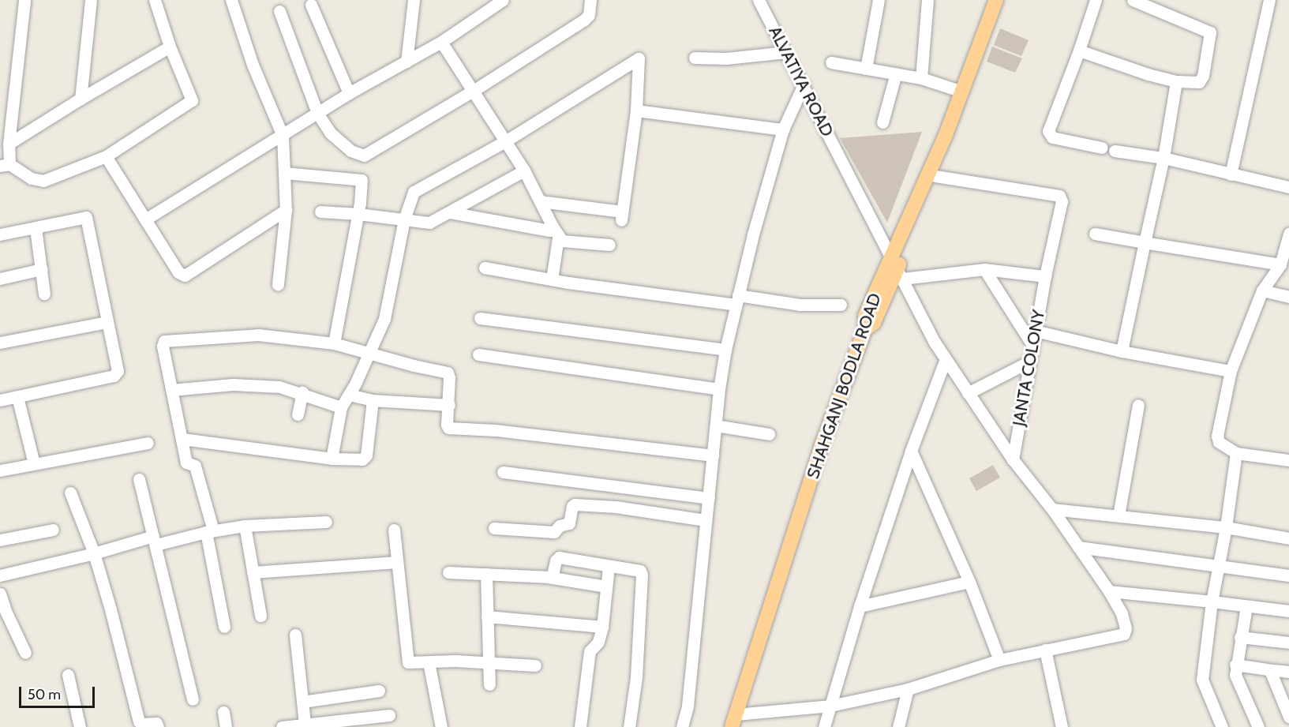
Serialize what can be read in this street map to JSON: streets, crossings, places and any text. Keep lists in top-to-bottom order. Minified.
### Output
{"streets":{"main road":["SHAHGANJ BODLA ROAD"],"street":["ALVATIYA ROAD","JANTA COLONY"]},"crossings":[["ALVATIYA ROAD","JANTA COLONY"],["ALVATIYA ROAD","SHAHGANJ BODLA ROAD"]],"scale_bar":"50 m"}
